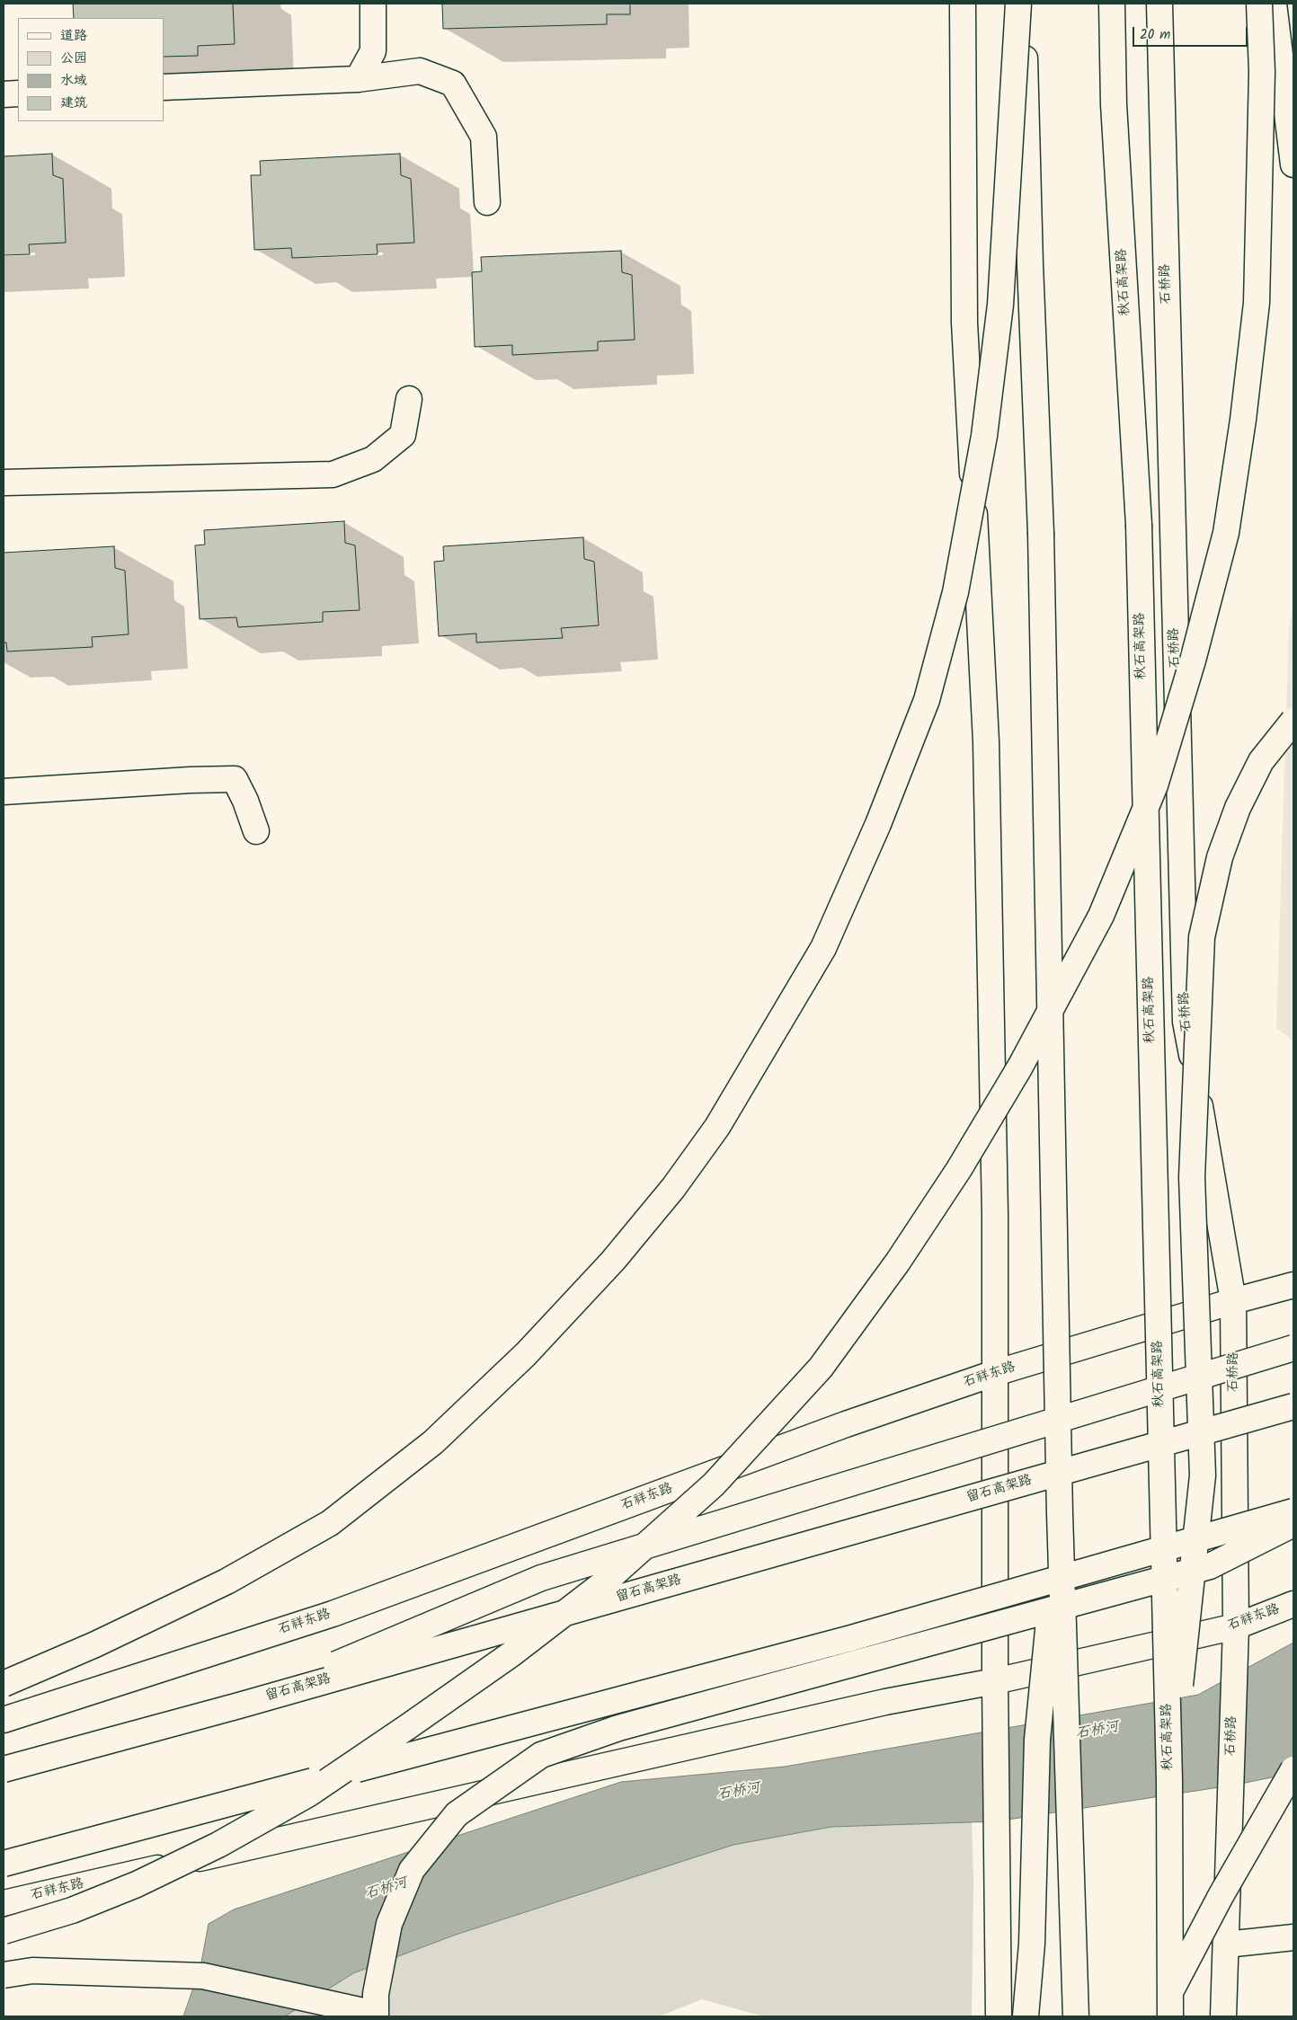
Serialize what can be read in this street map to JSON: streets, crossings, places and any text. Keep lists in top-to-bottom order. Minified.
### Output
{"streets":{"main road":["秋石高架路","石桥路","石祥东路","留石高架路"]},"crossings":[["石桥路","石祥东路"]],"water":["石桥河"],"legend":["道路","公园","水域","建筑"],"scale_bar":"20 m"}
